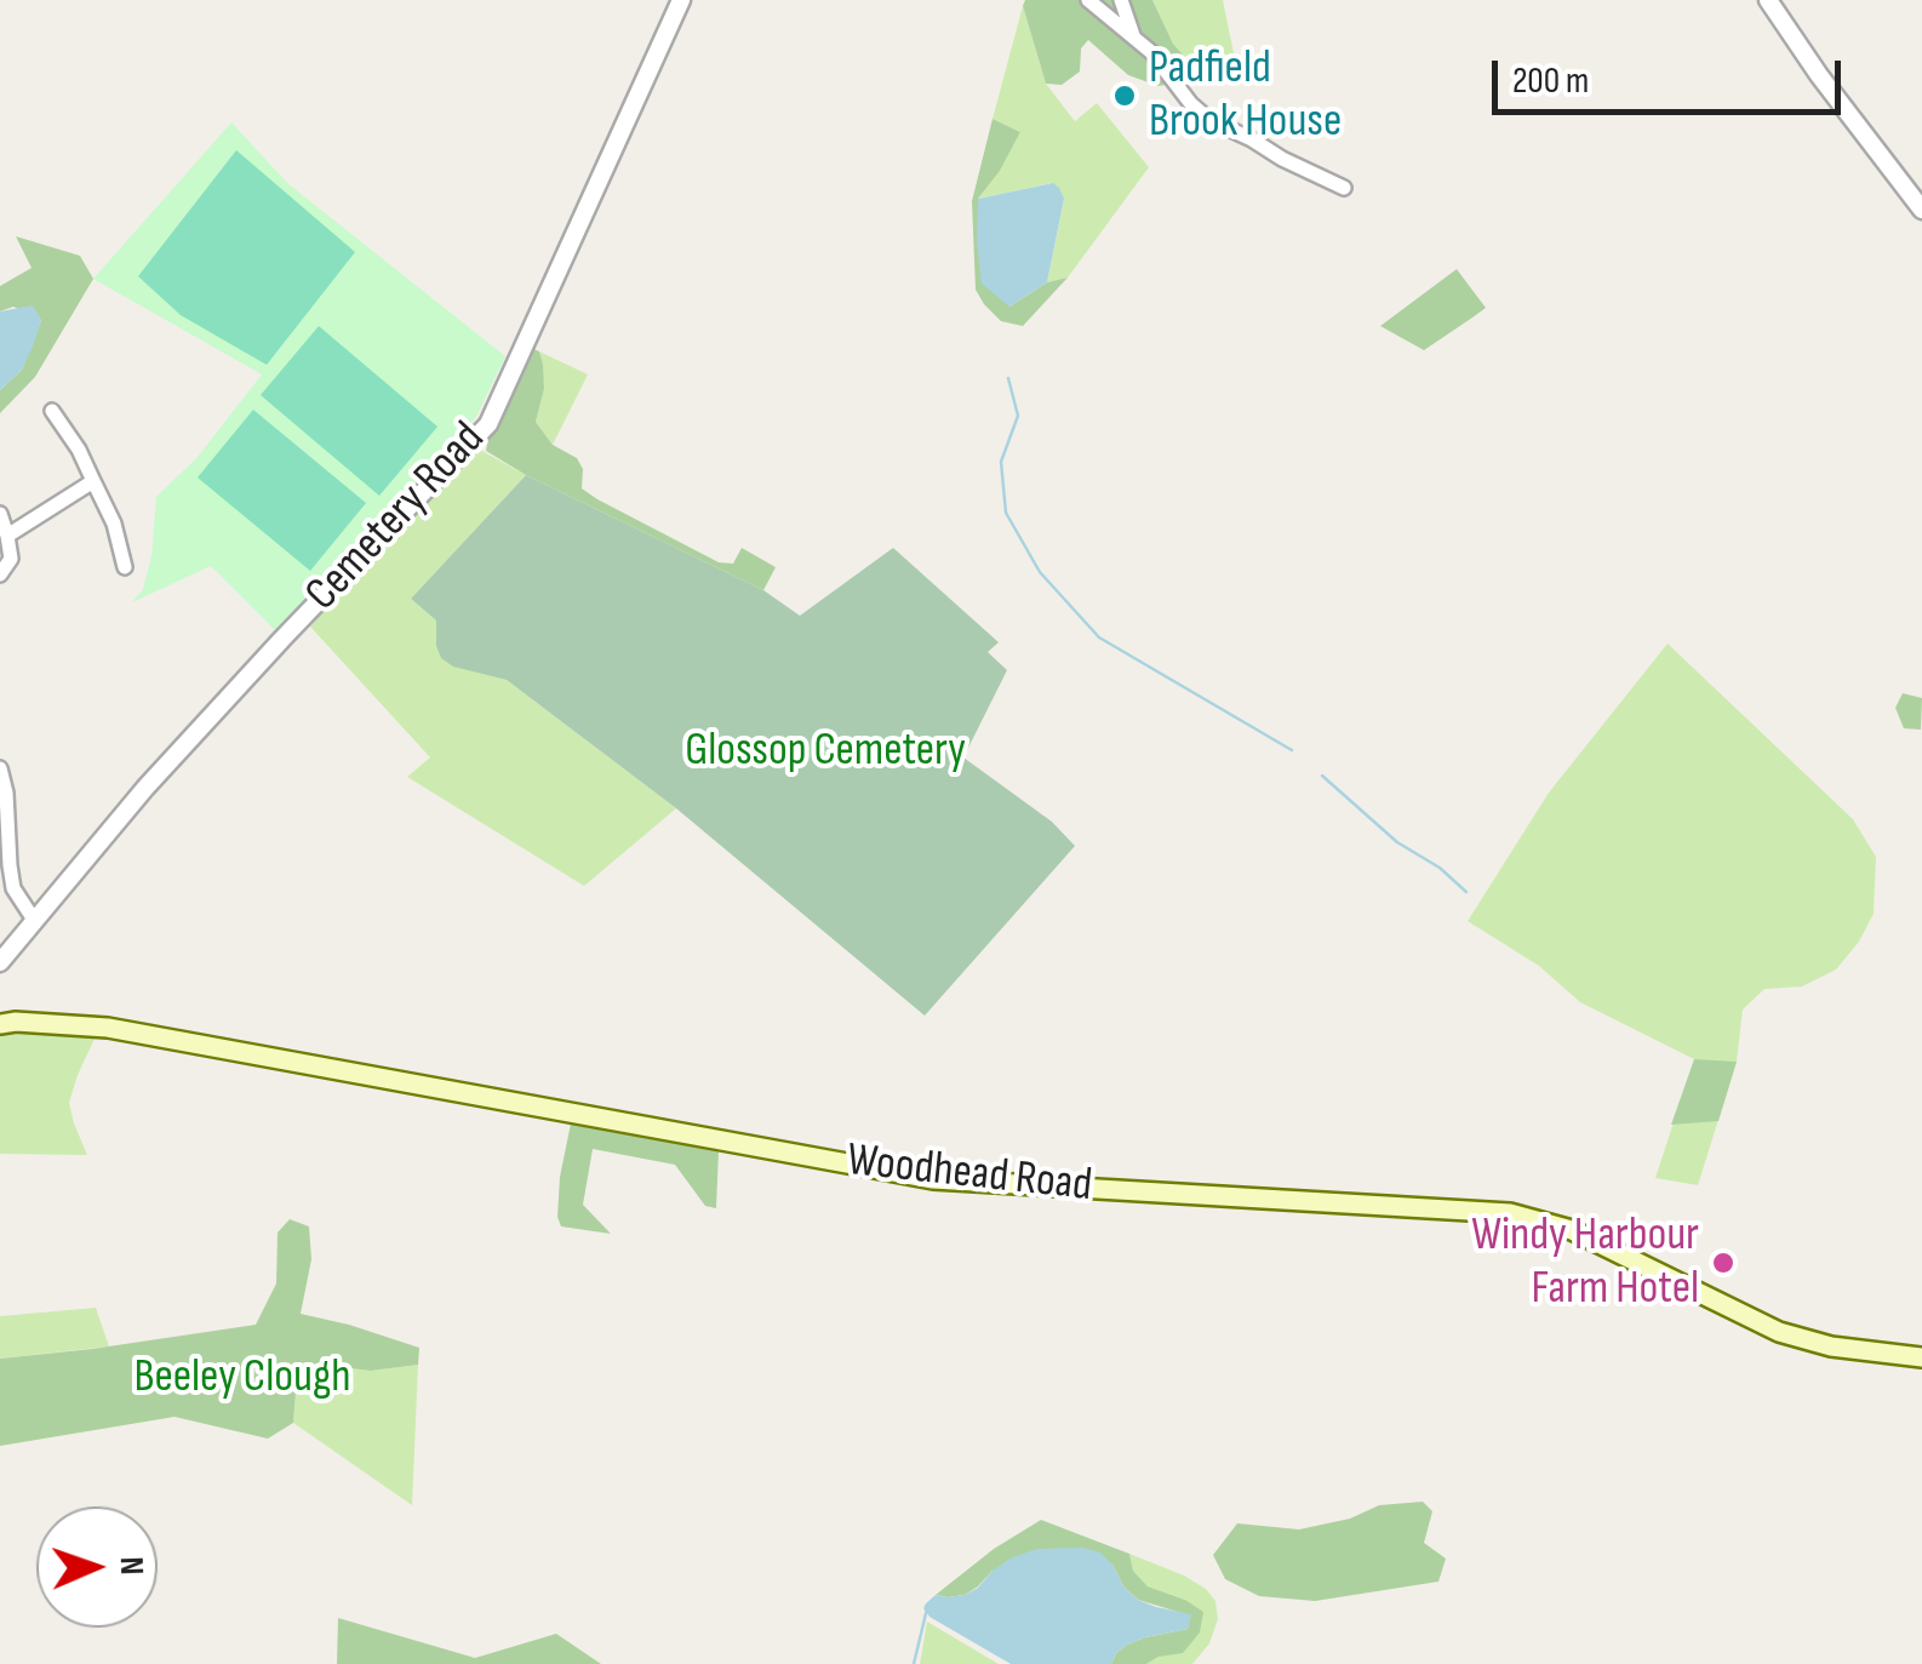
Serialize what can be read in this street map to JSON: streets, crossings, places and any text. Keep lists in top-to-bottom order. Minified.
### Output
{"streets":{"main road":["Woodhead Road"],"street":["Cemetery Road"]},"parks":["Glossop Cemetery","Beeley Clough"],"places":["Padfield Brook House","Windy Harbour Farm Hotel"],"scale_bar":"200 m","north":"right"}
